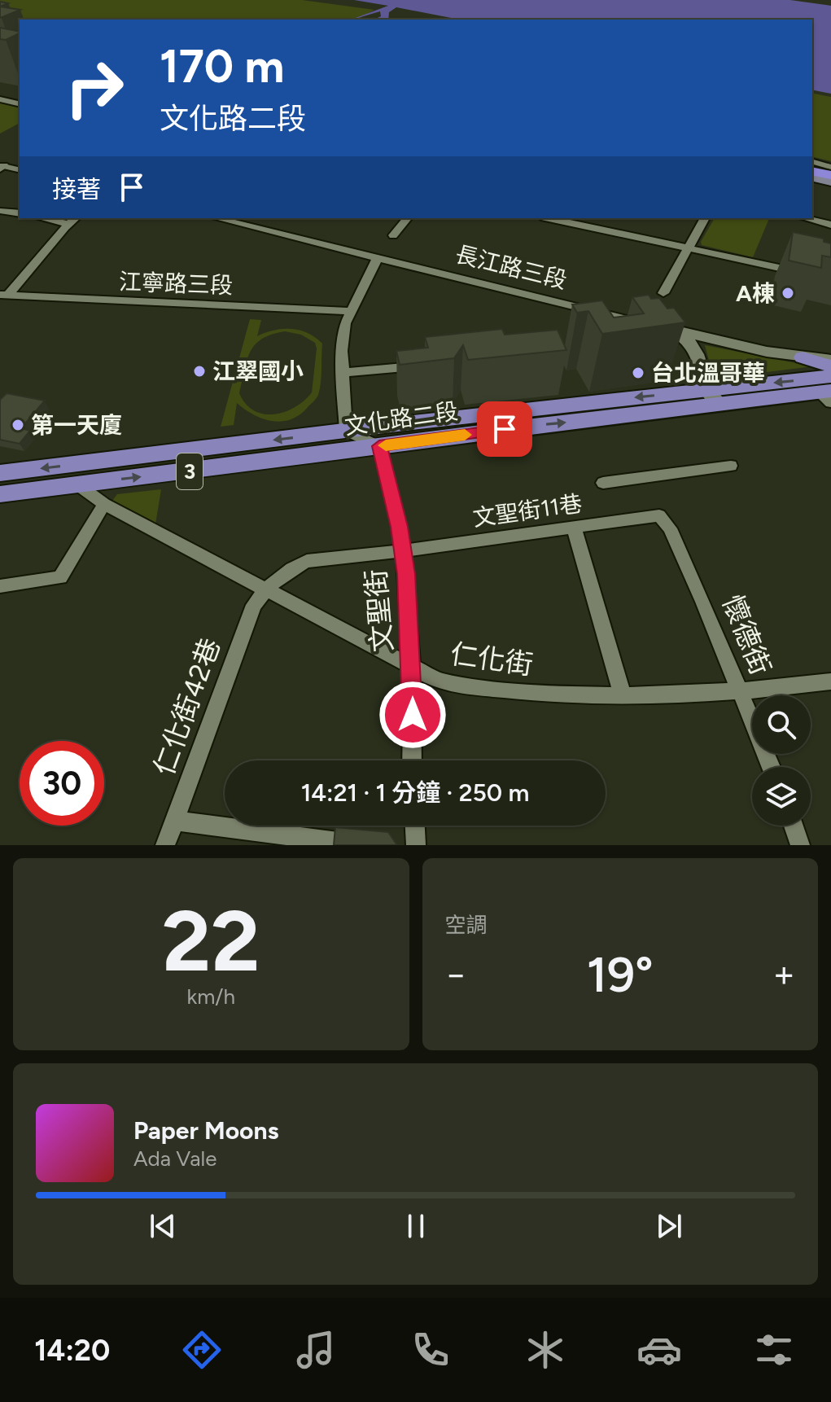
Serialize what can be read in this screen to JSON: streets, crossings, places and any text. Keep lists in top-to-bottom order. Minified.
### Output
{"streets":{"main road":["文化路二段","3"],"street":["長江路三段","江寧路三段","文聖街11巷","文聖街","懷德街","仁化街","仁化街42巷"]},"crossings":[["文化路二段","文聖街"],["文化路二段","仁化街"],["文聖街11巷","文聖街"],["文聖街11巷","懷德街"],["文聖街11巷","仁化街"],["文聖街11巷","仁化街42巷"],["文聖街","仁化街"],["懷德街","仁化街"],["仁化街","仁化街42巷"]],"places":["A棟","江翠國小","台北溫哥華","第一天廈"],"page":{"turn":["170 m","文化路二段"],"then":"接著","limit":"30","trip":"14:21 · 1 分鐘 · 250 m","tile":[["22","km/h"],"空調"],"heat":["−","19°","+"],"song":["Paper Moons","Ada Vale"],"tabs":"14:20"}}
